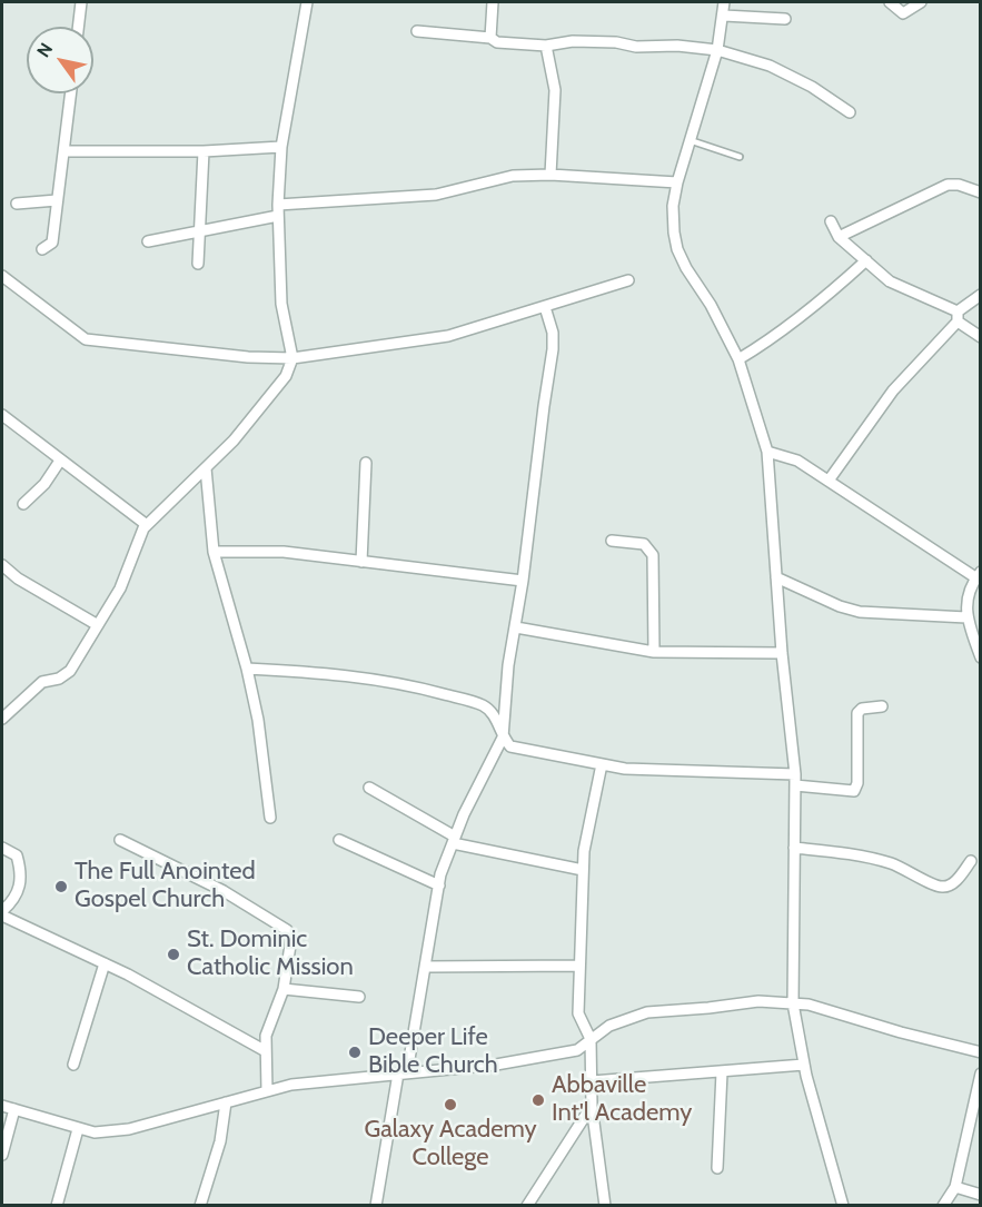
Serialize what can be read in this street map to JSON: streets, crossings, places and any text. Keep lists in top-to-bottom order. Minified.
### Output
{"places":["The Full Anointed Gospel Church","St. Dominic Catholic Mission","Deeper Life Bible Church","Abbaville Int'l Academy","Galaxy Academy College"],"north":"top left"}
